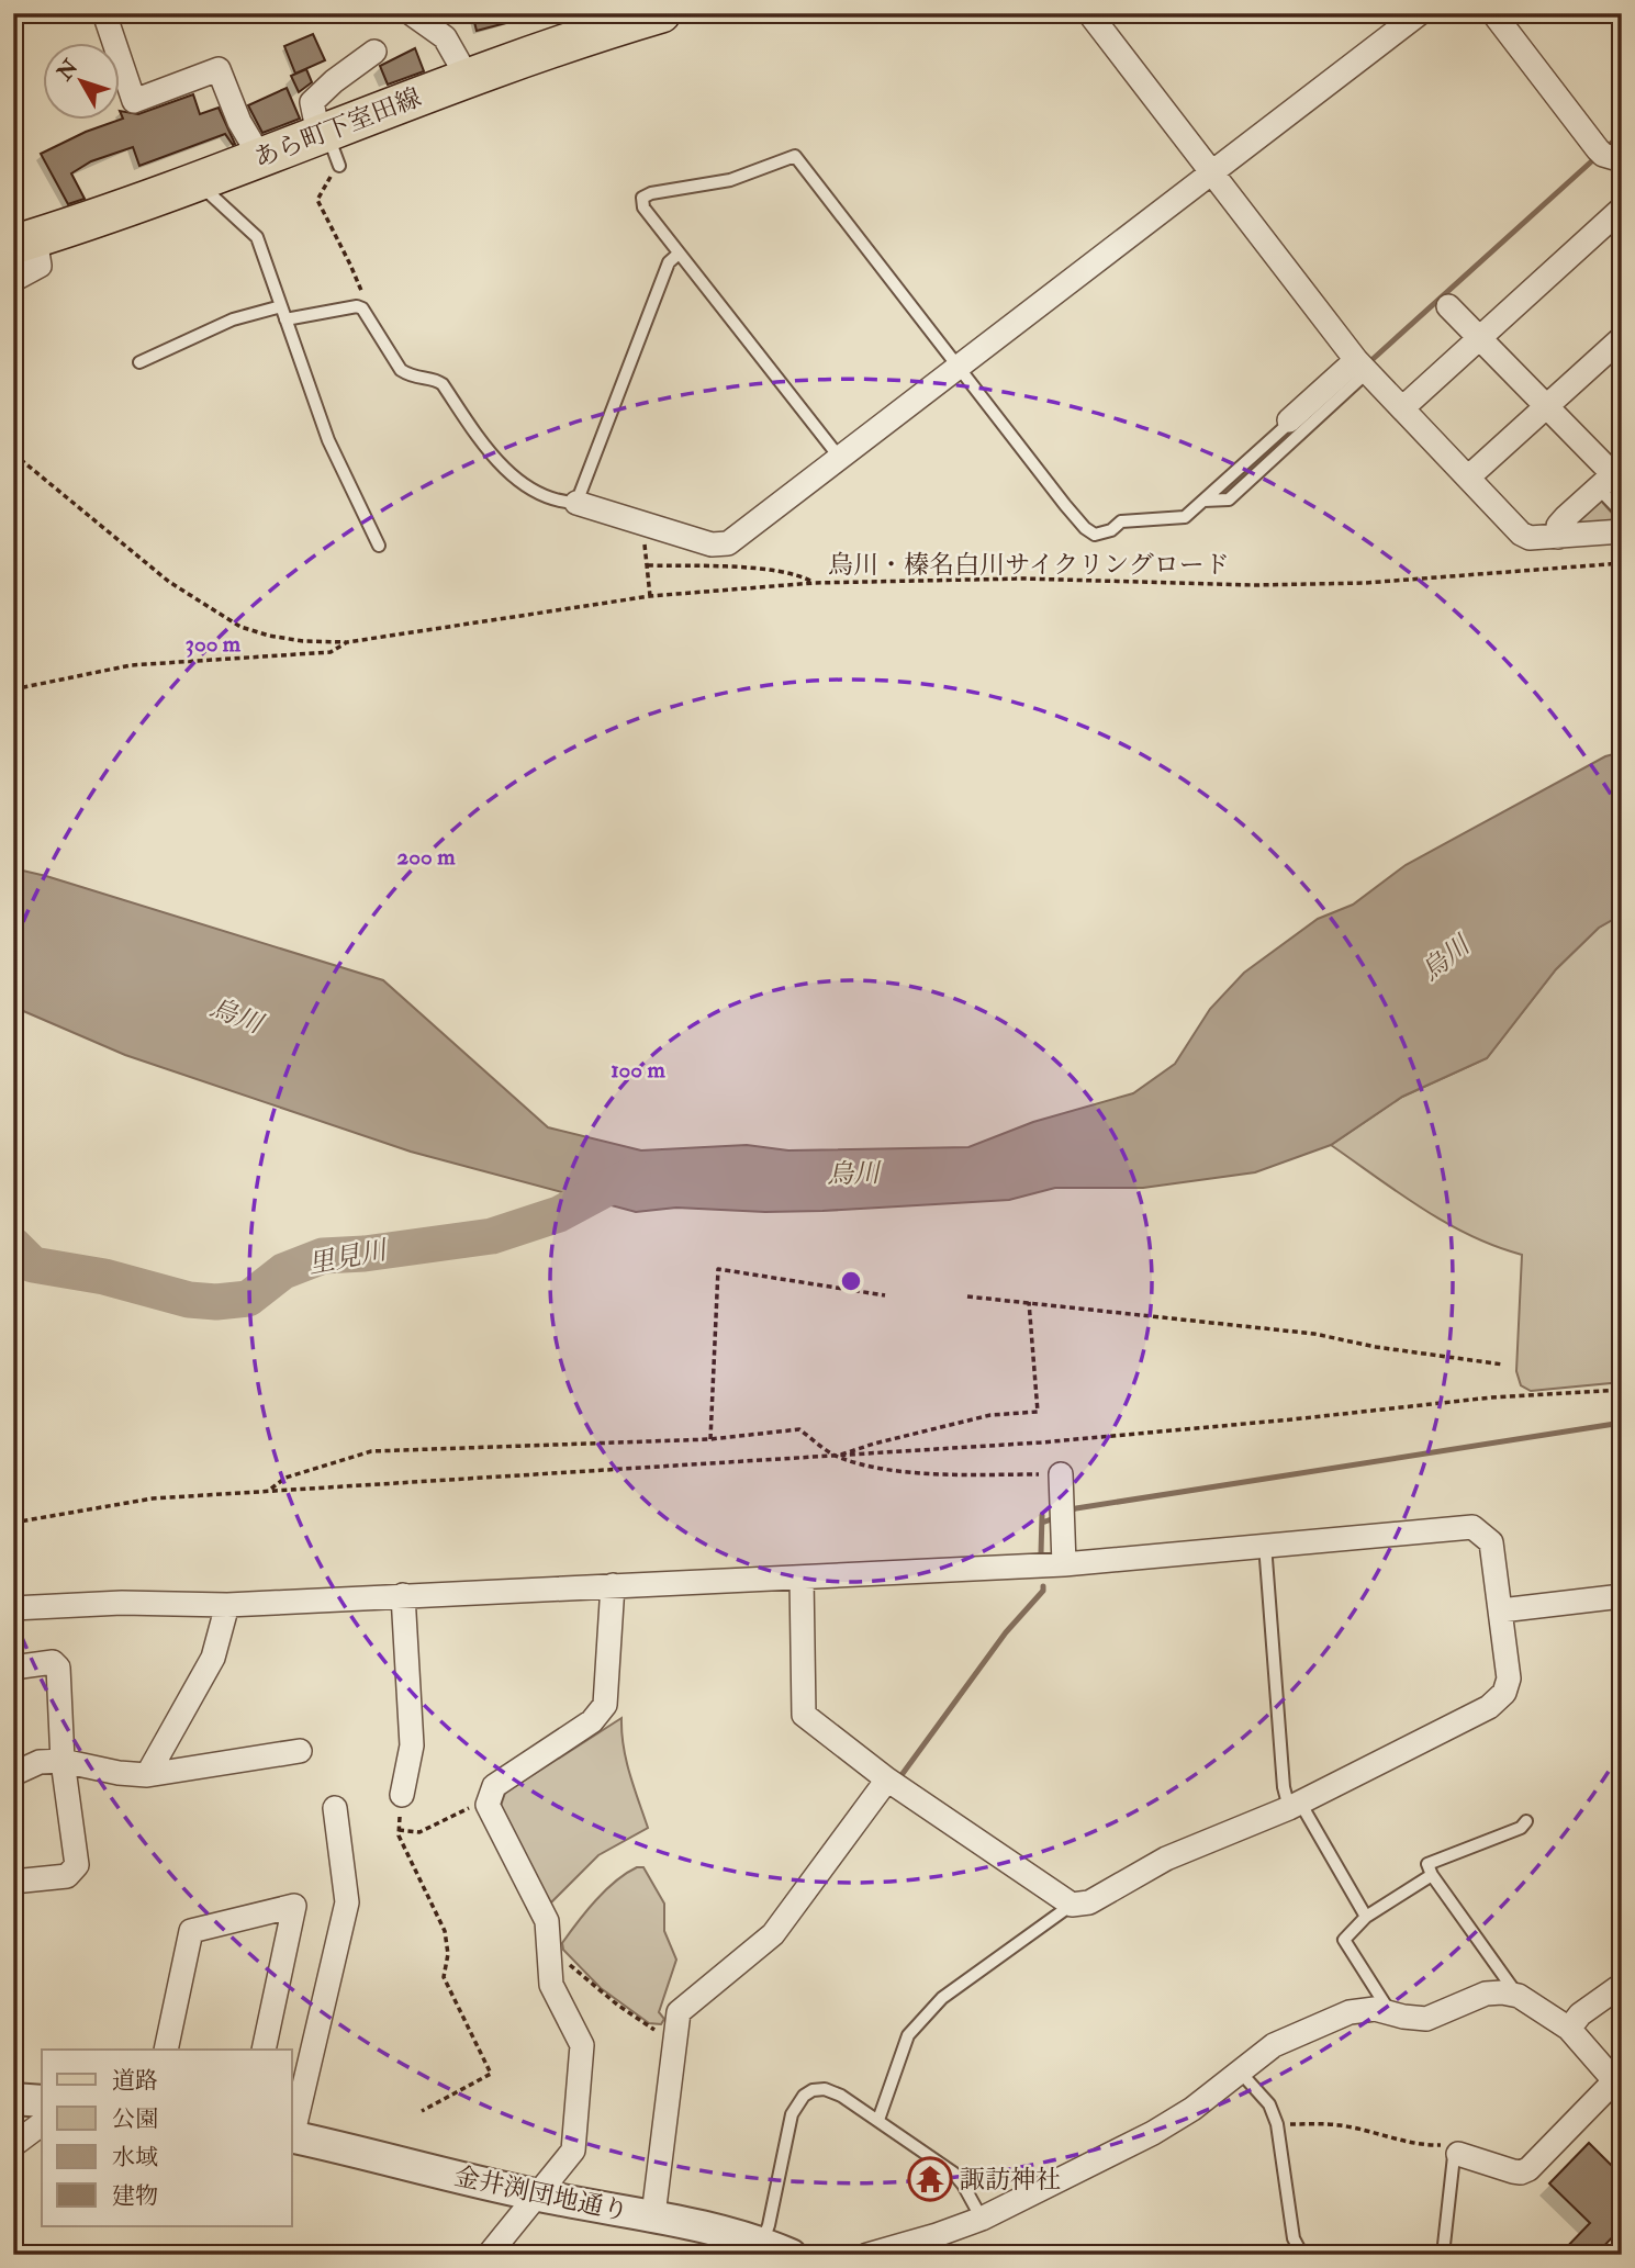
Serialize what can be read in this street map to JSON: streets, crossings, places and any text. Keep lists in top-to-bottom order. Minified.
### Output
{"streets":{"main road":["あら町下室田線"],"street":["金井渕団地通り"],"path":["烏川・榛名白川サイクリングロード"]},"water":["烏川","里見川"],"places":{"temple":["諏訪神社"]},"legend":["道路","公園","水域","建物"],"north":"top left","rings":["300 m","200 m","100 m"]}
